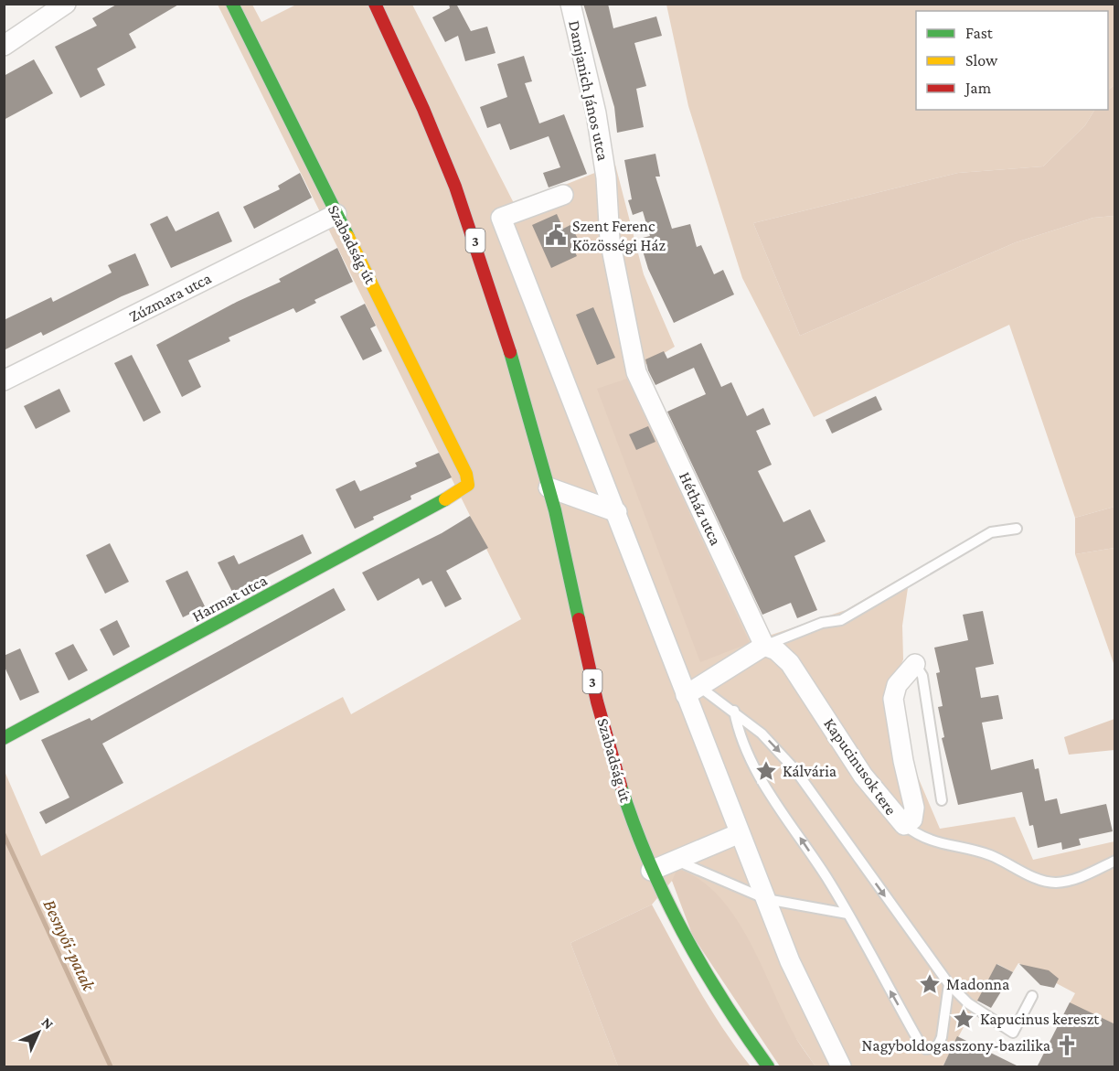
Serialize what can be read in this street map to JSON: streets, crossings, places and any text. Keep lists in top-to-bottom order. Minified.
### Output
{"streets":{"main road":["3","Szabadság út","Harmat utca"],"street":["Damjanich János utca","Zúzmara utca","Hétház utca","Kapucinusok tere"]},"crossings":[["Damjanich János utca","Hétház utca"],["Szabadság út","Zúzmara utca"],["Szabadság út","Harmat utca"],["Hétház utca","Kapucinusok tere"]],"water":["Besnyői-patak"],"places":{"public building":["Szent Ferenc Közösségi Ház"],"place":["Kálvária","Madonna","Kapucinus kereszt"],"church":["Nagyboldogasszony-bazilika"]},"legend":["Fast","Slow","Jam"],"north":"top right"}
